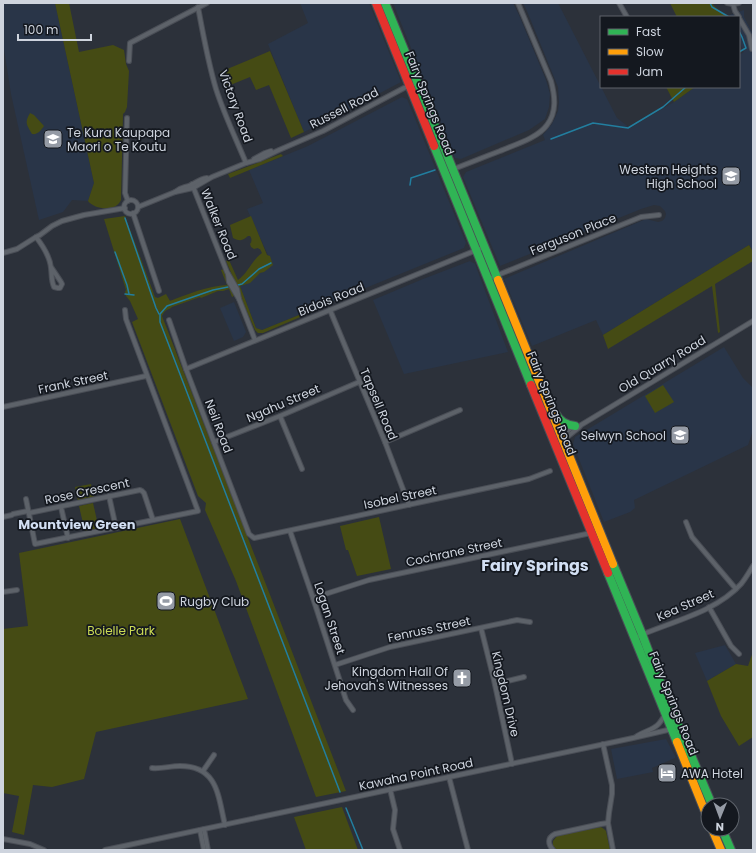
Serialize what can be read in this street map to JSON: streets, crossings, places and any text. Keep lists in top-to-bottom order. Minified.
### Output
{"streets":{"highway":["Fairy Springs Road"],"street":["Victory Road","Russell Road","Walker Road","Ferguson Place","Bidois Road","Old Quarry Road","Frank Street","Ngahu Street","Tapsell Road","Neil Road","Rose Crescent","Isobel Street","Cochrane Street","Kea Street","Logan Street","Fenruss Street","Kingdom Drive","Kawaha Point Road"]},"crossings":[["Fairy Springs Road","Russell Road"],["Fairy Springs Road","Ferguson Place"],["Fairy Springs Road","Bidois Road"],["Fairy Springs Road","Old Quarry Road"],["Fairy Springs Road","Cochrane Street"],["Fairy Springs Road","Kea Street"],["Fairy Springs Road","Kawaha Point Road"],["Victory Road","Russell Road"],["Russell Road","Walker Road"],["Walker Road","Bidois Road"],["Bidois Road","Tapsell Road"],["Bidois Road","Neil Road"],["Ngahu Street","Tapsell Road"],["Ngahu Street","Neil Road"],["Tapsell Road","Isobel Street"],["Neil Road","Isobel Street"],["Isobel Street","Logan Street"],["Cochrane Street","Logan Street"],["Logan Street","Fenruss Street"],["Fenruss Street","Kingdom Drive"],["Kingdom Drive","Kawaha Point Road"]],"districts":["Mountview Green","Fairy Springs"],"parks":["Boielle Park"],"places":{"school or university":["Te Kura Kaupapa Maori o Te Koutu","Western Heights High School","Selwyn School"],"sports":["Rugby Club"],"church":["Kingdom Hall Of Jehovah's Witnesses"],"hotel":["AWA Hotel"]},"legend":["Fast","Slow","Jam"],"scale_bar":"100 m","north":"bottom"}
